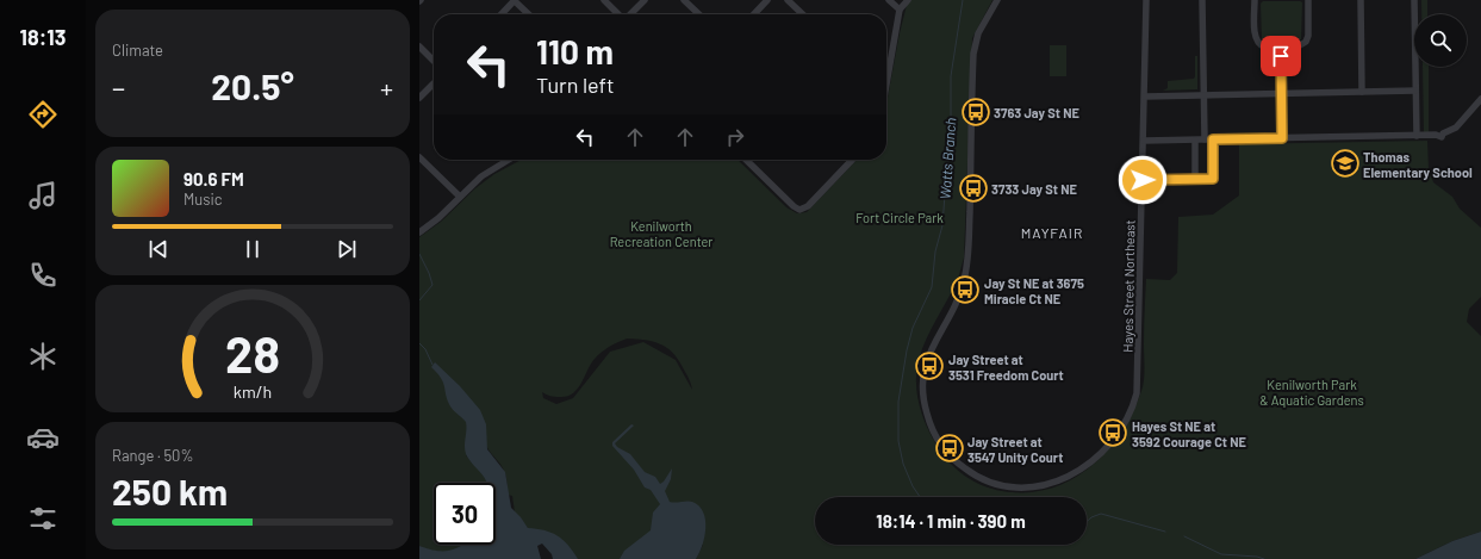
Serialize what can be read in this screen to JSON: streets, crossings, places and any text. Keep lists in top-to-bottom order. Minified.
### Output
{"streets":{"street":["Hayes Street Northeast"]},"districts":["MAYFAIR"],"water":["Watts Branch"],"parks":["Fort Circle Park","Kenilworth Recreation Center","Kenilworth Park & Aquatic Gardens"],"places":{"bus stop":["3763 Jay St NE","3733 Jay St NE","Jay St NE at 3675 Miracle Ct NE","Jay Street at 3531 Freedom Court","Hayes St NE at 3592 Courage Ct NE","Jay Street at 3547 Unity Court"],"school or university":["Thomas Elementary School"]},"page":{"tabs":"18:13","tile":["Climate",["Range · 50%","250 km"]],"turn":["110 m","Turn left"],"heat":["−","20.5°","+"],"song":["90.6 FM","Music"],"limit":"30","trip":"18:14 · 1 min · 390 m","gauge":["28","km/h"]}}
